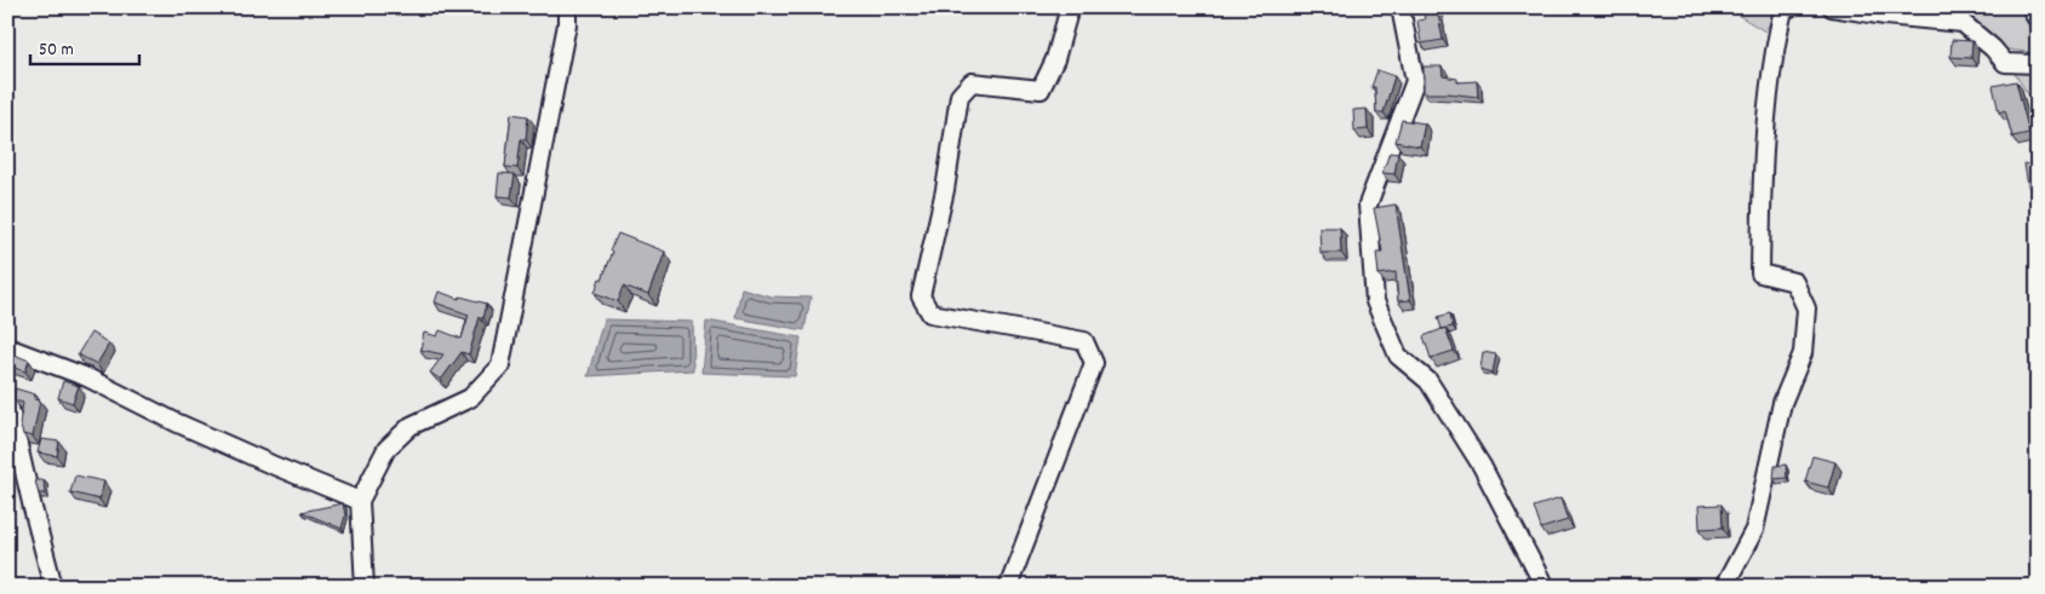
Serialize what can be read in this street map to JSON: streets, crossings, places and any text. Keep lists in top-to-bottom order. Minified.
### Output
{"scale_bar":"50 m"}
